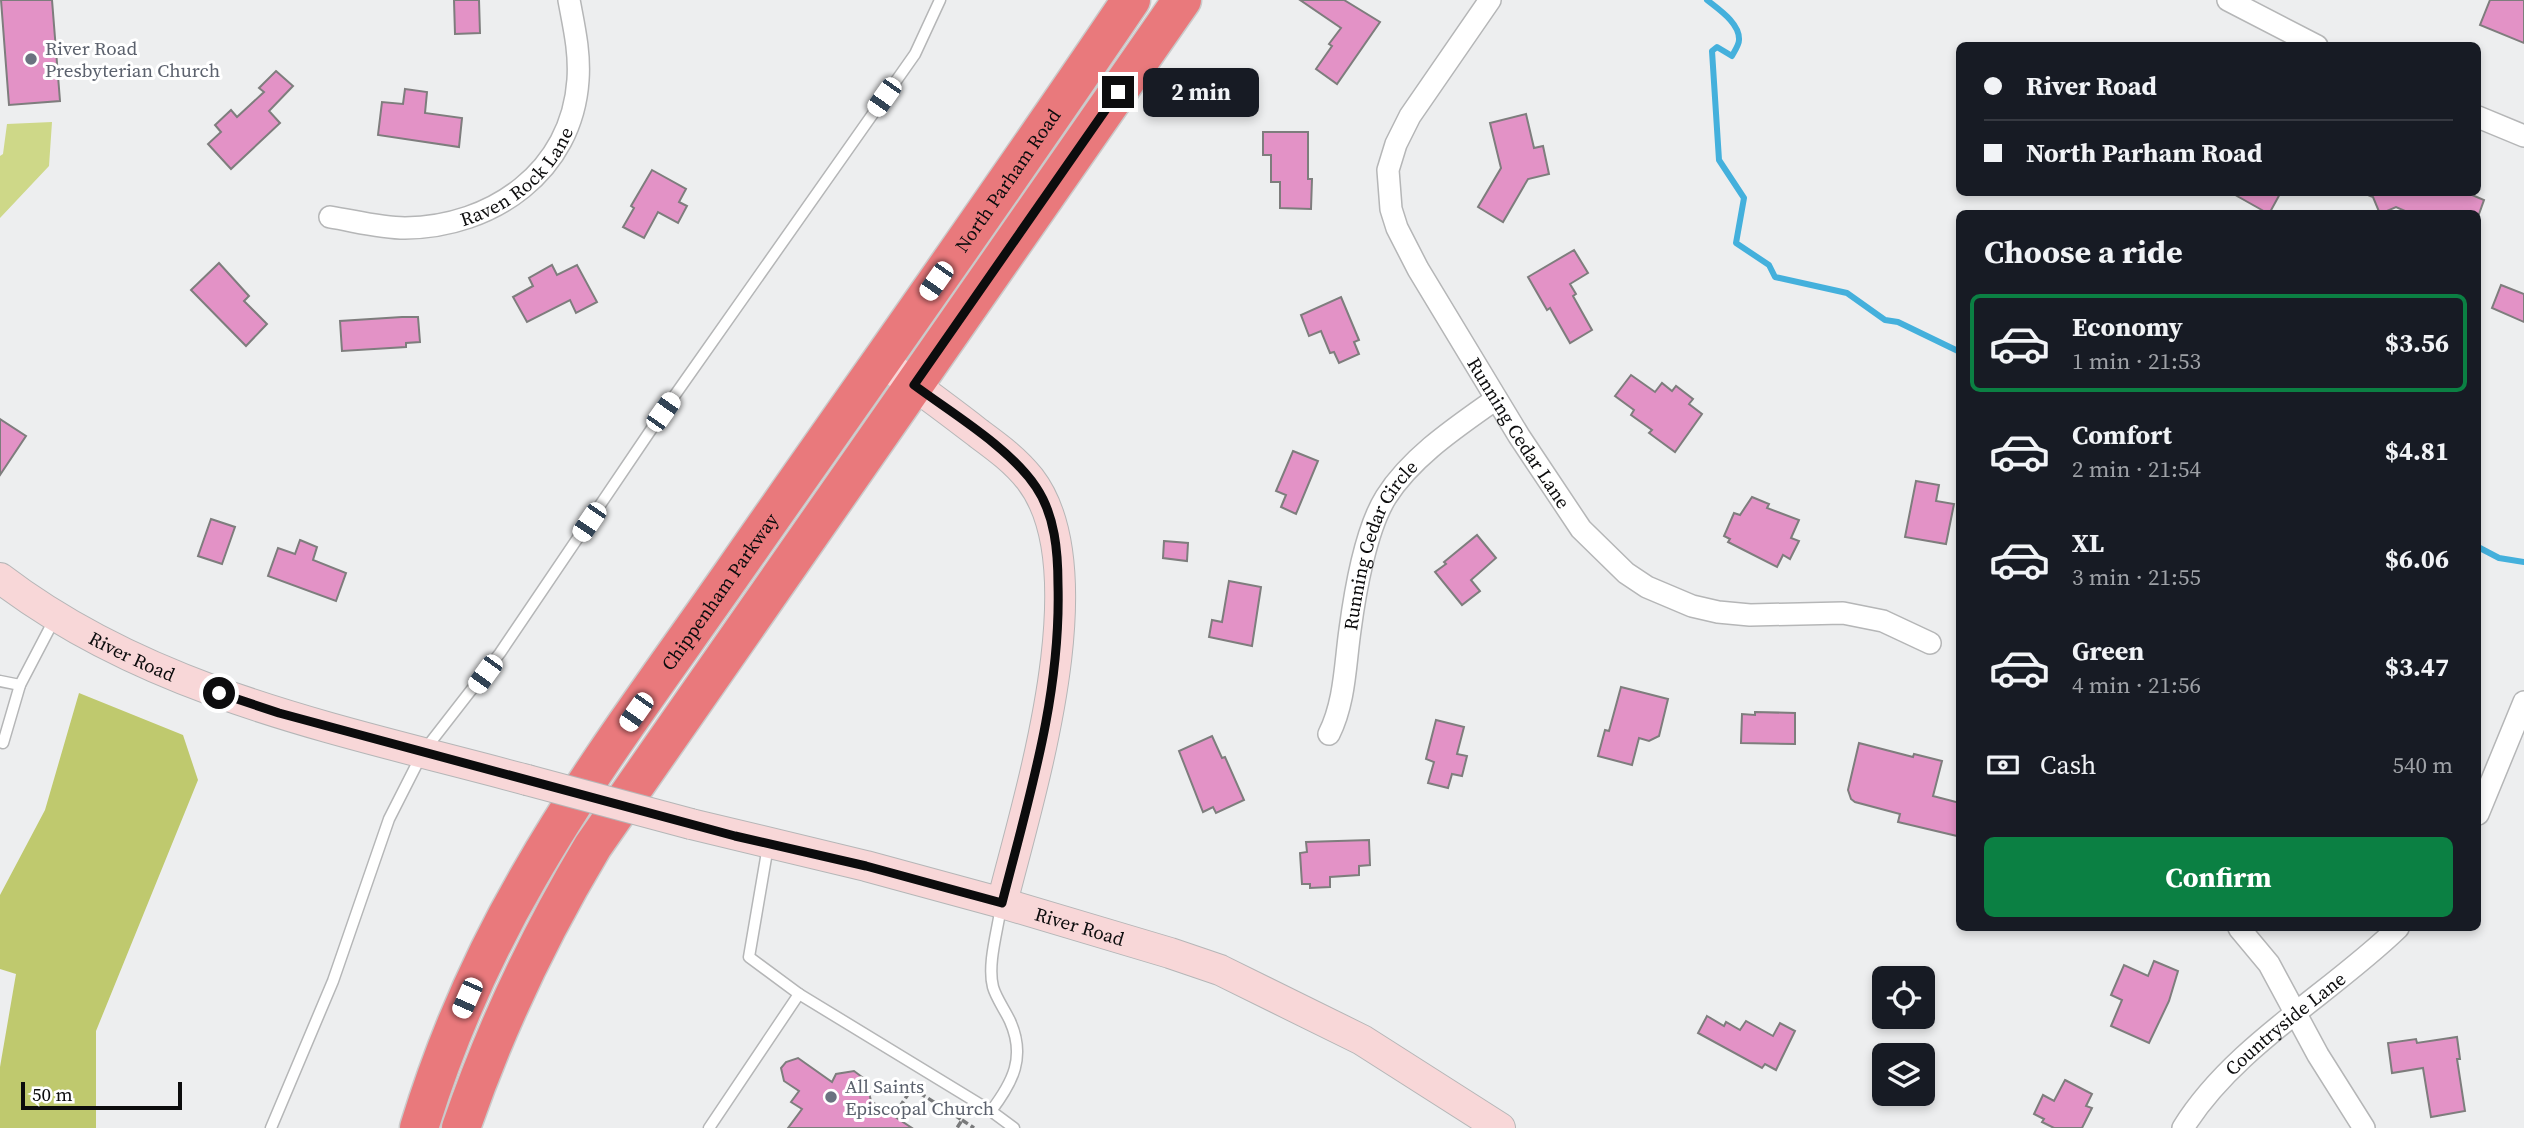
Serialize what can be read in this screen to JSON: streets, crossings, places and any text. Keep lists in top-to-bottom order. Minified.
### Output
{"streets":{"highway":["North Parham Road","Chippenham Parkway"],"main road":["River Road"],"street":["Raven Rock Lane","Running Cedar Lane","Running Cedar Circle","Countryside Lane"]},"crossings":[["North Parham Road","Chippenham Parkway"],["Running Cedar Lane","Running Cedar Circle"]],"places":["River Road Presbyterian Church","All Saints Episcopal Church"],"scale_bar":"50 m","page":{"banner":["River Road","North Parham Road"],"bubble":"2 min","heading":"Choose a ride","list":[{"name":"Economy","note":"1 min · 21:53","value":"$3.56"},{"name":"Comfort","note":"2 min · 21:54","value":"$4.81"},{"name":"XL","note":"3 min · 21:55","value":"$6.06"},{"name":"Green","note":"4 min · 21:56","value":"$3.47"}],"pay":["Cash","540 m"],"buttons":"Confirm","scale":"50 m"}}
